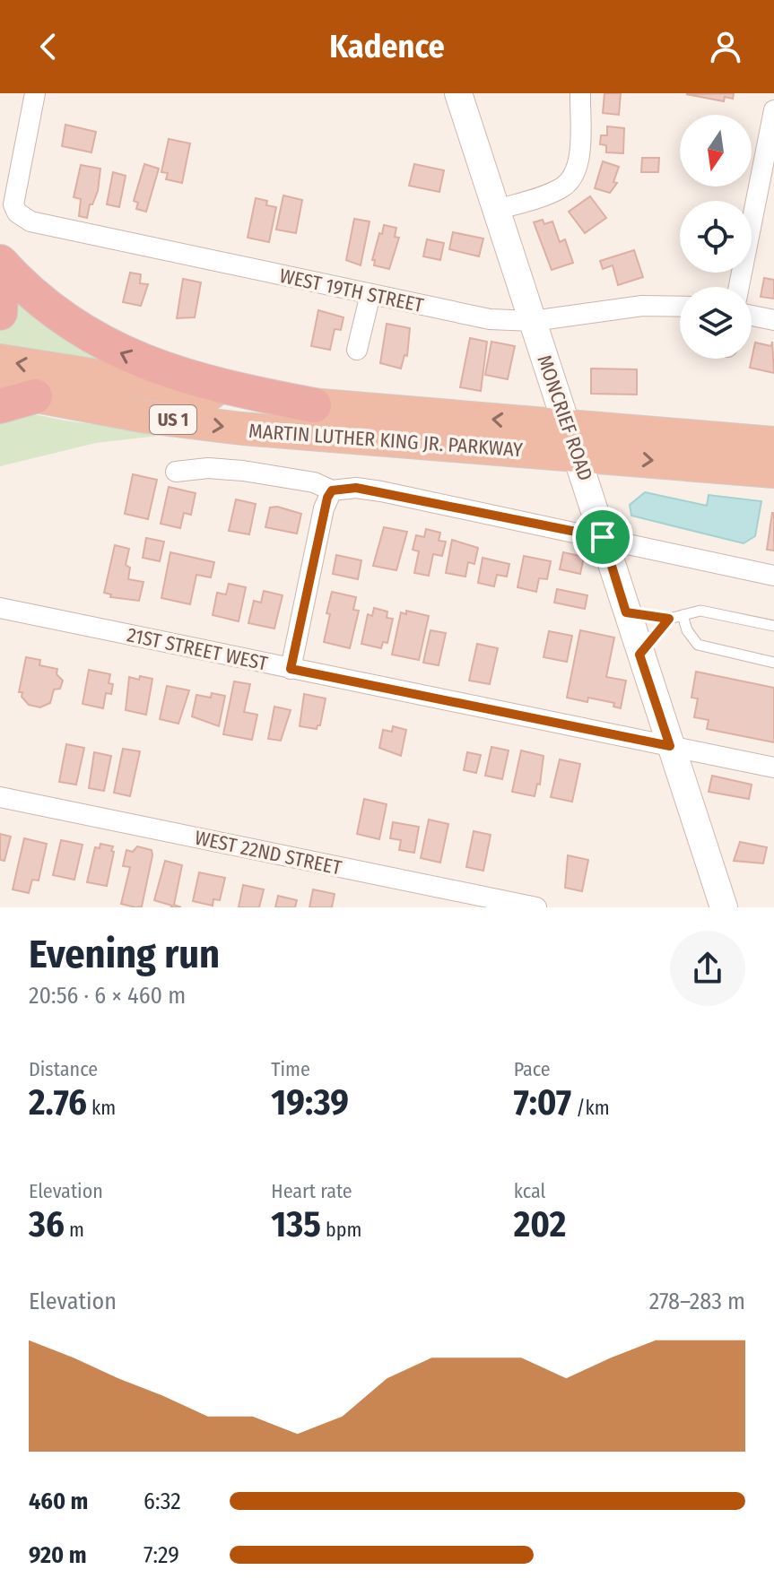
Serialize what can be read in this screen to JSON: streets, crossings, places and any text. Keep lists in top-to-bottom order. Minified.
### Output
{"streets":{"highway":["US 1","MARTIN LUTHER KING JR. PARKWAY"],"main road":["MONCRIEF ROAD"],"street":["WEST 19TH STREET","21ST STREET WEST","WEST 22ND STREET"]},"crossings":[["WEST 19TH STREET","MONCRIEF ROAD"],["MONCRIEF ROAD","MARTIN LUTHER KING JR. PARKWAY"],["MONCRIEF ROAD","21ST STREET WEST"]],"north":"bottom","page":{"header":"Kadence","heading":["Evening run","20:56 · 6 × 460 m"],"stats":[["Distance","2.76 km"],["Time","19:39"],["Pace","7:07 /km"],["Elevation","36 m"],["Heart rate","135 bpm"],["kcal","202"]],"chart":["Elevation","278–283 m"],"list":[{"name":"460 m","note":"6:32"},{"name":"920 m","note":"7:29"}]}}
